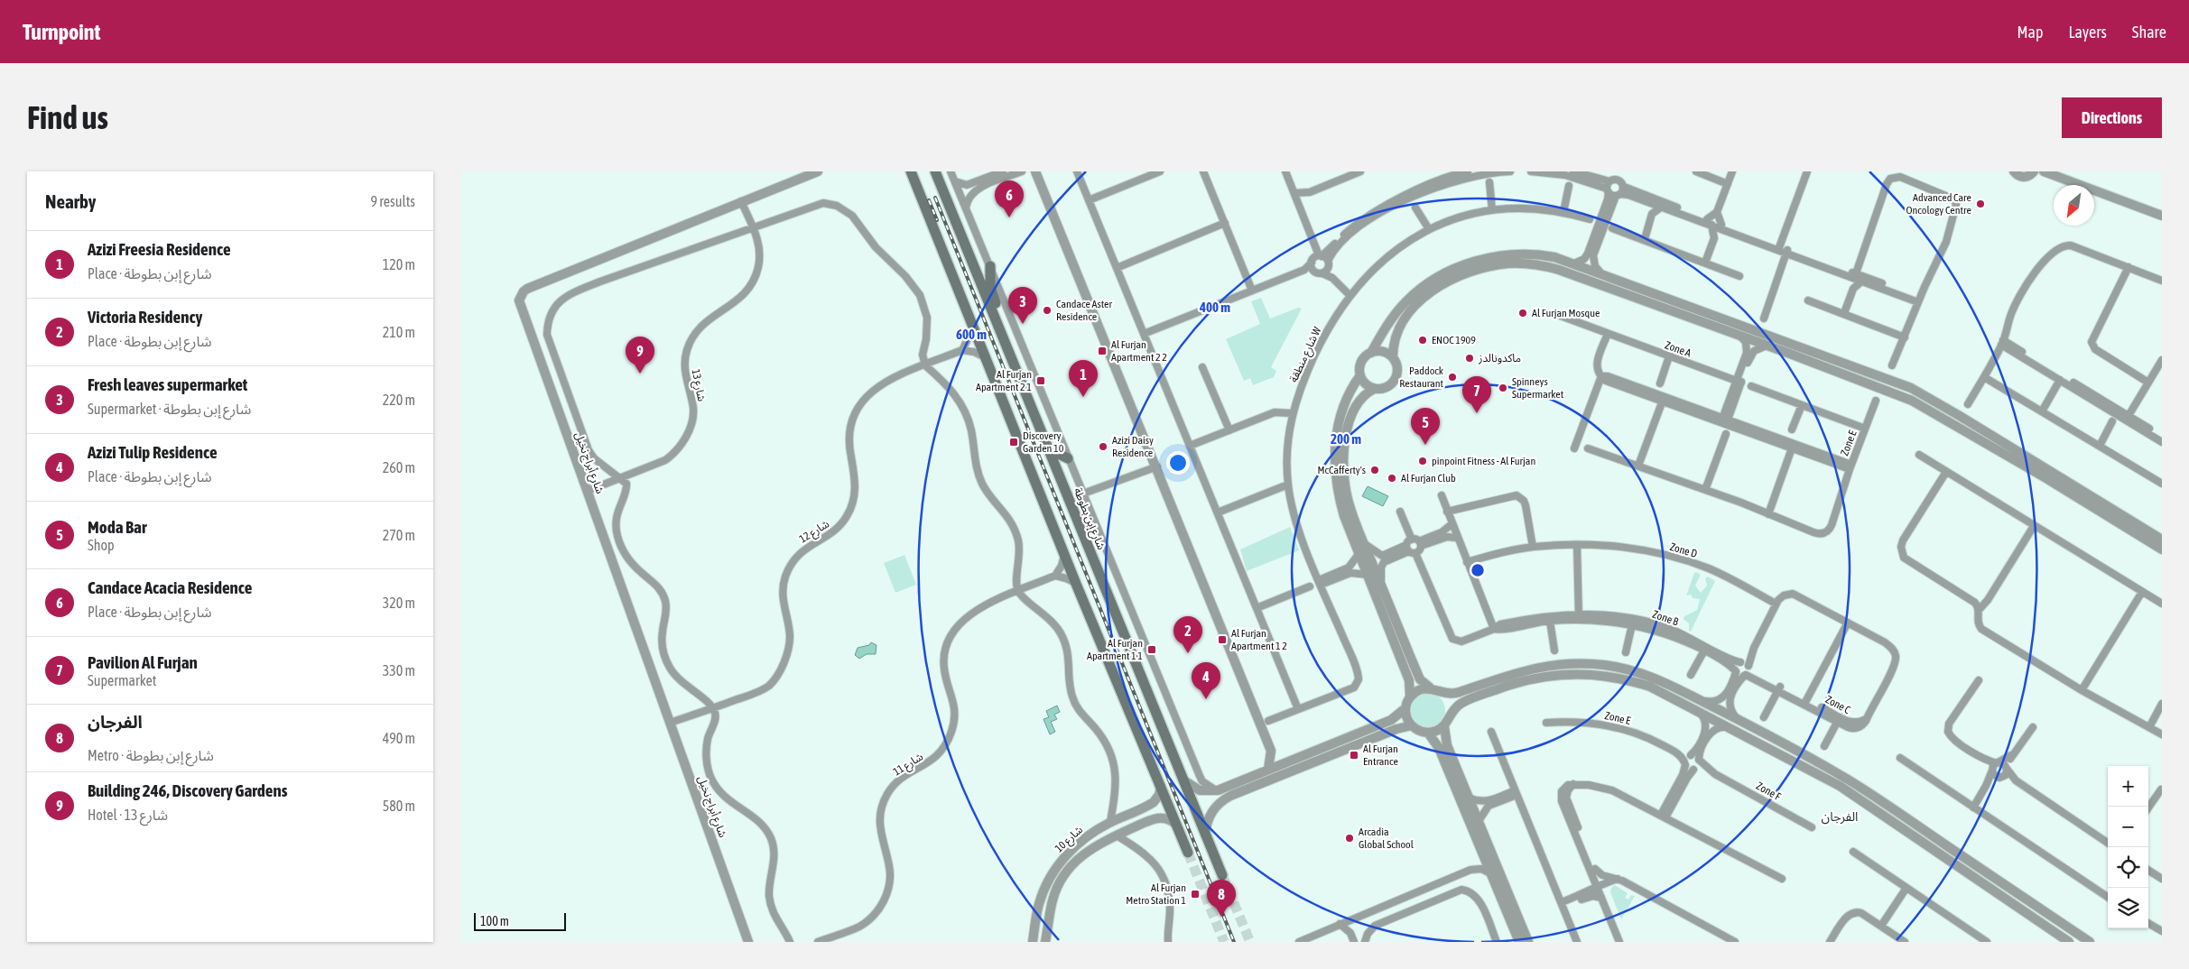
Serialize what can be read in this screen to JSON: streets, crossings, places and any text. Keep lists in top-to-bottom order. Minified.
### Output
{"streets":{"main road":["شارع إبن بطوطة"],"street":["Zone A","شارع منطقة W","شارع 13","Zone E","شارع أبراج نخيل","شارع 12","Zone D","Zone B","Zone C","شارع 11","Zone F","شارع 10"]},"crossings":[["شارع 13","شارع أبراج نخيل"],["شارع أبراج نخيل","شارع 12"],["Zone B","Zone C"]],"districts":["الفرجان"],"places":{"other":["Advanced Care Oncology Centre","Candace Aster Residence","Al Furjan Mosque","ENOC 1909","ماكدونالدز","Paddock Restaurant","Spinneys Supermarket","Azizi Daisy Residence","pinpoint Fitness - Al Furjan","McCafferty's","Al Furjan Club","Arcadia Global School"],"transit":["Al Furjan Apartment 2 2","Al Furjan Apartment 2 1","Discovery Garden 10","Al Furjan Apartment 1 2","Al Furjan Apartment 1 1","Al Furjan Entrance","Al Furjan Metro Station 1"]},"scale_bar":"100 m","north":"bottom left","page":{"header":"Turnpoint","nav":["Map","Layers","Share"],"buttons":"Directions","title":"Find us","heading":["Nearby","9 results"],"pins":["6","3","9","1","7","5","2","4","8"],"list":[{"mark":"1","name":"Azizi Freesia Residence","note":"Place · شارع إبن بطوطة","value":"120 m"},{"mark":"2","name":"Victoria Residency","note":"Place · شارع إبن بطوطة","value":"210 m"},{"mark":"3","name":"Fresh leaves supermarket","note":"Supermarket · شارع إبن بطوطة","value":"220 m"},{"mark":"4","name":"Azizi Tulip Residence","note":"Place · شارع إبن بطوطة","value":"260 m"},{"mark":"5","name":"Moda Bar","note":"Shop","value":"270 m"},{"mark":"6","name":"Candace Acacia Residence","note":"Place · شارع إبن بطوطة","value":"320 m"},{"mark":"7","name":"Pavilion Al Furjan","note":"Supermarket","value":"330 m"},{"mark":"8","name":"الفرجان","note":"Metro · شارع إبن بطوطة","value":"490 m"},{"mark":"9","name":"Building 246, Discovery Gardens","note":"Hotel · شارع 13","value":"580 m"}],"map_buttons":["+","−"],"scale":"100 m"},"rings":["400 m","600 m","200 m"]}
